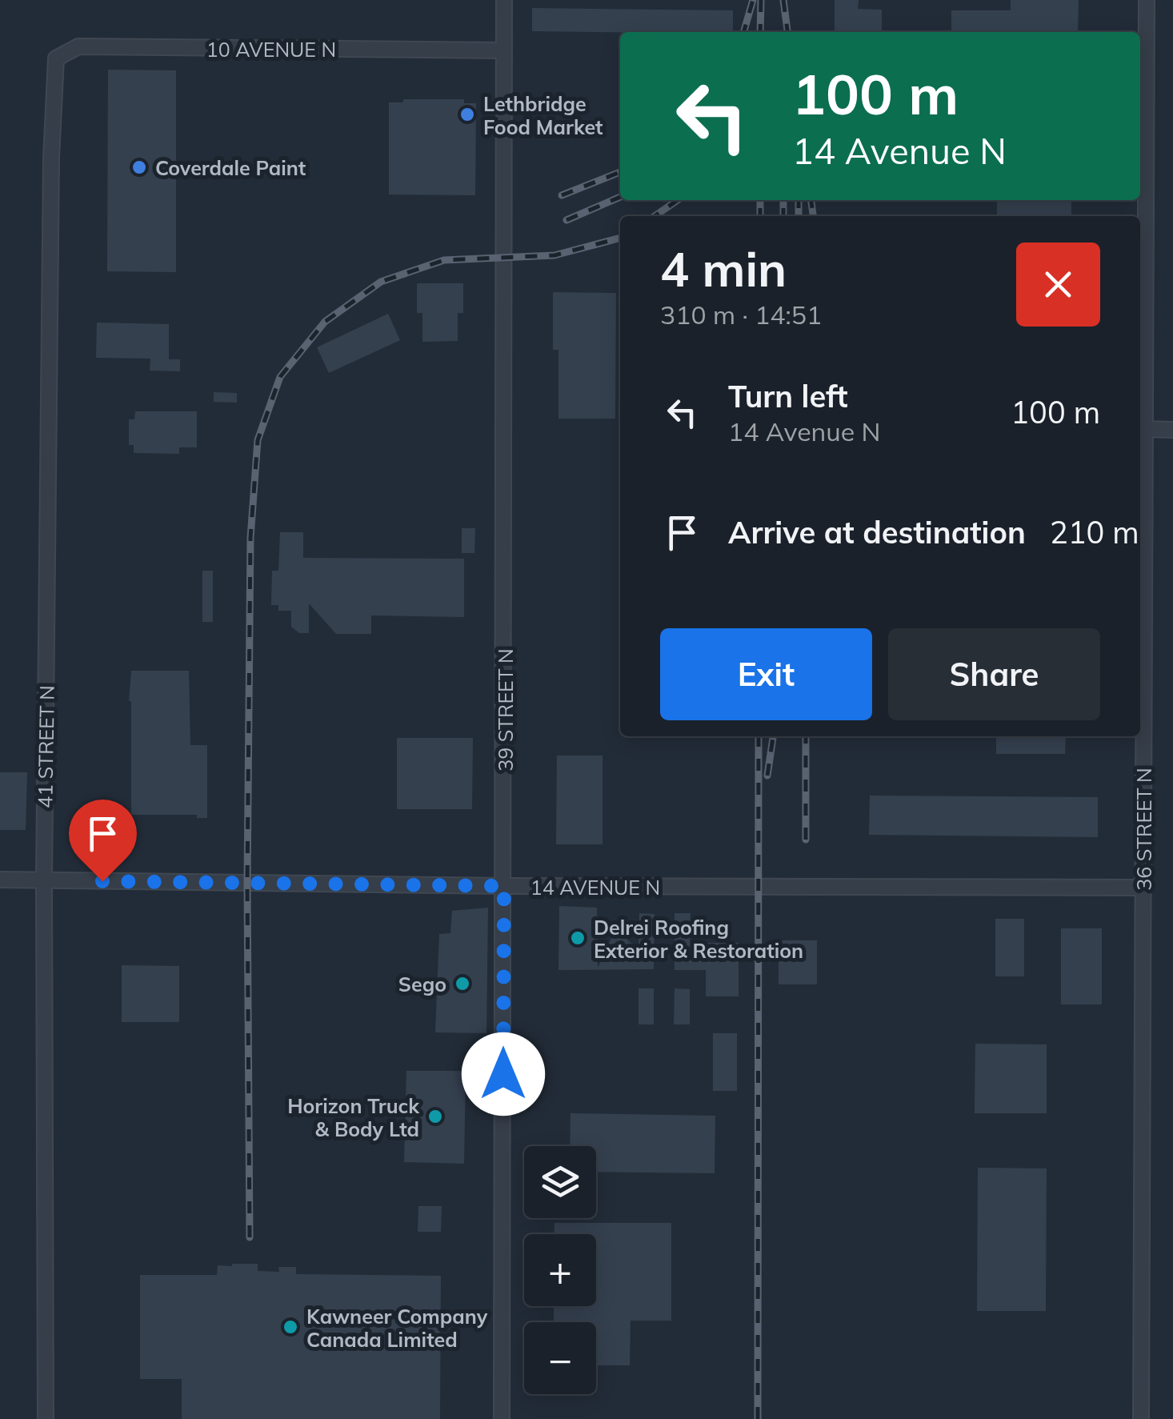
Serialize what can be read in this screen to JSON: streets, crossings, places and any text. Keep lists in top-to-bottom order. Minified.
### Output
{"streets":{"street":["10 AVENUE N","39 STREET N","41 STREET N","36 STREET N","14 AVENUE N"]},"crossings":[["10 AVENUE N","39 STREET N"],["10 AVENUE N","41 STREET N"],["39 STREET N","14 AVENUE N"],["41 STREET N","14 AVENUE N"],["36 STREET N","14 AVENUE N"]],"places":["Lethbridge Food Market","Coverdale Paint","Delrei Roofing Exterior & Restoration","Sego","Horizon Truck & Body Ltd","Kawneer Company Canada Limited"],"page":{"turn":["100 m","14 Avenue N"],"heading":["4 min","310 m · 14:51"],"list":[{"name":"Turn left","note":"14 Avenue N","value":"100 m"},{"name":"Arrive at destination","value":"210 m"}],"buttons":["Exit","Share"],"map_buttons":["+","−"]}}
